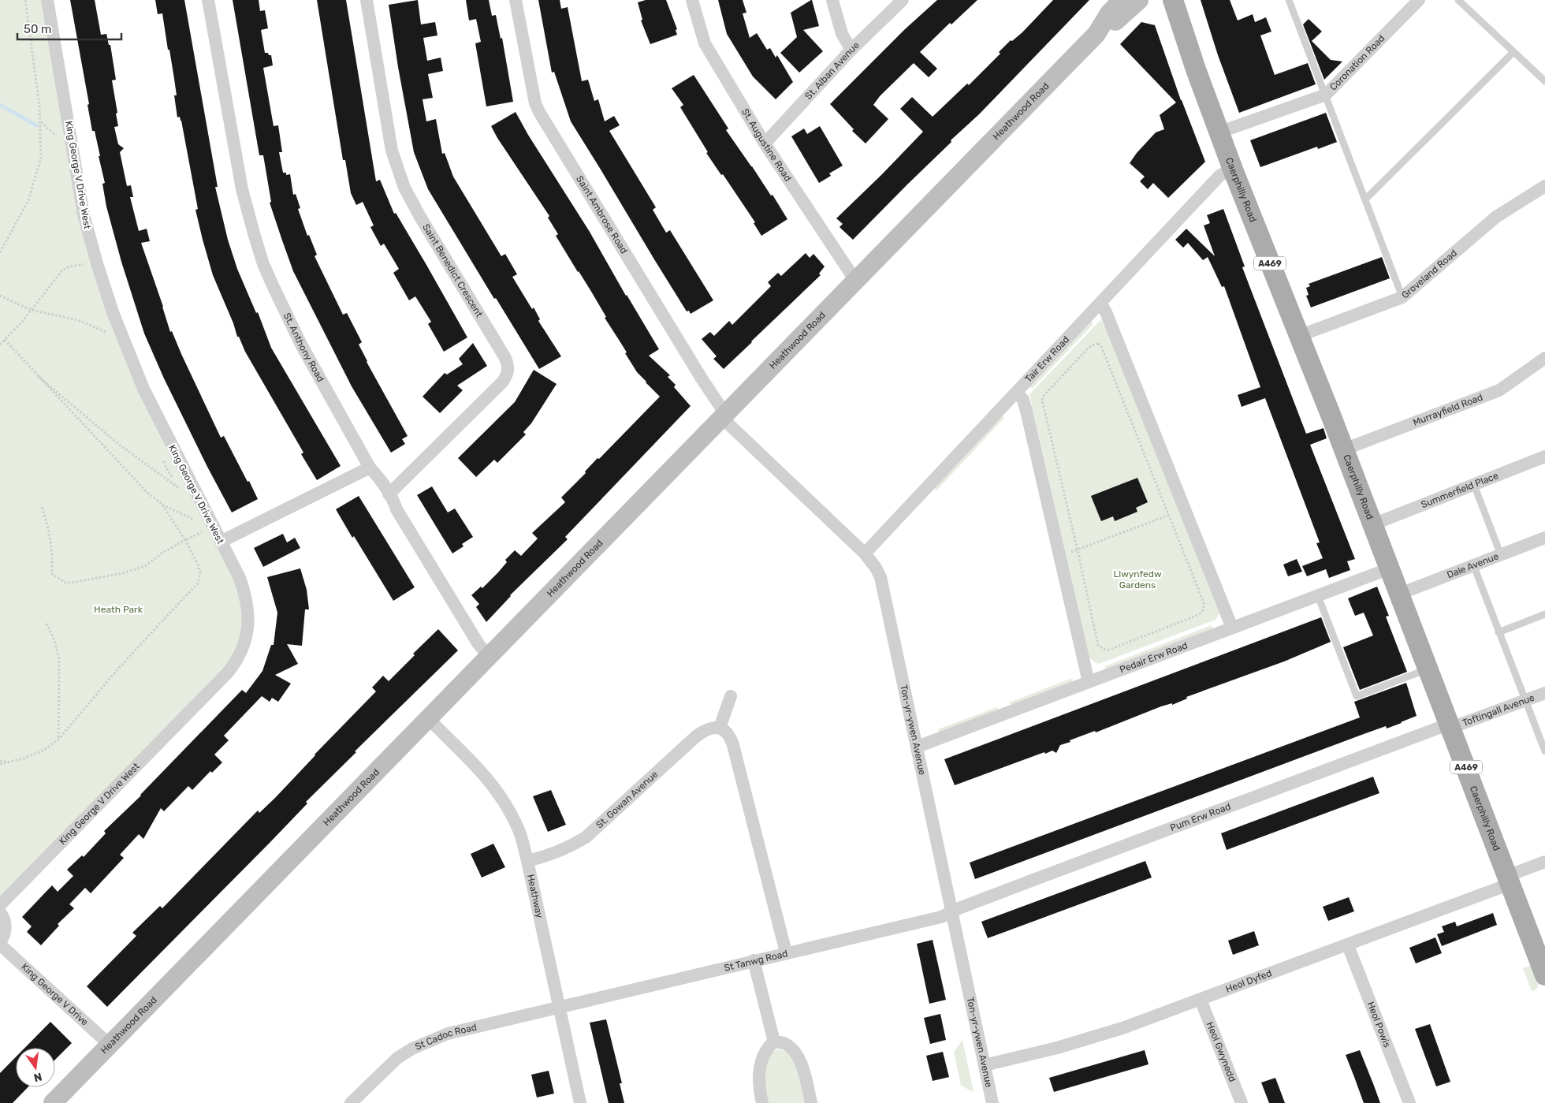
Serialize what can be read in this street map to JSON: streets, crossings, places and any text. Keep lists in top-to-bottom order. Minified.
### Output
{"streets":{"main road":["Caerphilly Road","A469"],"street":["Coronation Road","St. Alban Avenue","Heathwood Road","St. Augustine Road","King George V Drive West","Saint Ambrose Road","Saint Benedict Crescent","Groveland Road","St. Anthony Road","Tair Erw Road","Murrayfield Road","Summerfield Place","Dale Avenue","Pedair Erw Road","Toftingall Avenue","Ton-yr-ywen Avenue","St. Gowan Avenue","Pum Erw Road","Heathway","St Tanwg Road","Heol Dyfed","King George V Drive","Heol Powis","St Cadoc Road","Heol Gwynedd"]},"crossings":[["Coronation Road","Caerphilly Road"],["St. Alban Avenue","St. Augustine Road"],["Heathwood Road","St. Augustine Road"],["Heathwood Road","Saint Ambrose Road"],["Heathwood Road","St. Anthony Road"],["Heathwood Road","Ton-yr-ywen Avenue"],["Heathwood Road","Heathway"],["Heathwood Road","King George V Drive"],["Caerphilly Road","Groveland Road"],["Caerphilly Road","Tair Erw Road"],["Caerphilly Road","Murrayfield Road"],["Caerphilly Road","Summerfield Place"],["Caerphilly Road","Dale Avenue"],["Caerphilly Road","Pedair Erw Road"],["Caerphilly Road","Toftingall Avenue"],["Caerphilly Road","Pum Erw Road"],["Caerphilly Road","Heol Dyfed"],["Saint Ambrose Road","Ton-yr-ywen Avenue"],["Saint Benedict Crescent","St. Anthony Road"],["Tair Erw Road","Ton-yr-ywen Avenue"],["Pedair Erw Road","Ton-yr-ywen Avenue"],["Toftingall Avenue","Pum Erw Road"],["Ton-yr-ywen Avenue","Pum Erw Road"],["Ton-yr-ywen Avenue","St Tanwg Road"],["Ton-yr-ywen Avenue","Heol Dyfed"],["St. Gowan Avenue","Heathway"],["Pum Erw Road","St Tanwg Road"],["Heathway","St Tanwg Road"],["Heathway","St Cadoc Road"],["St Tanwg Road","St Cadoc Road"],["Heol Dyfed","Heol Powis"],["Heol Dyfed","Heol Gwynedd"]],"parks":["Llwynfedw Gardens","Heath Park"],"scale_bar":"50 m","north":"bottom"}
